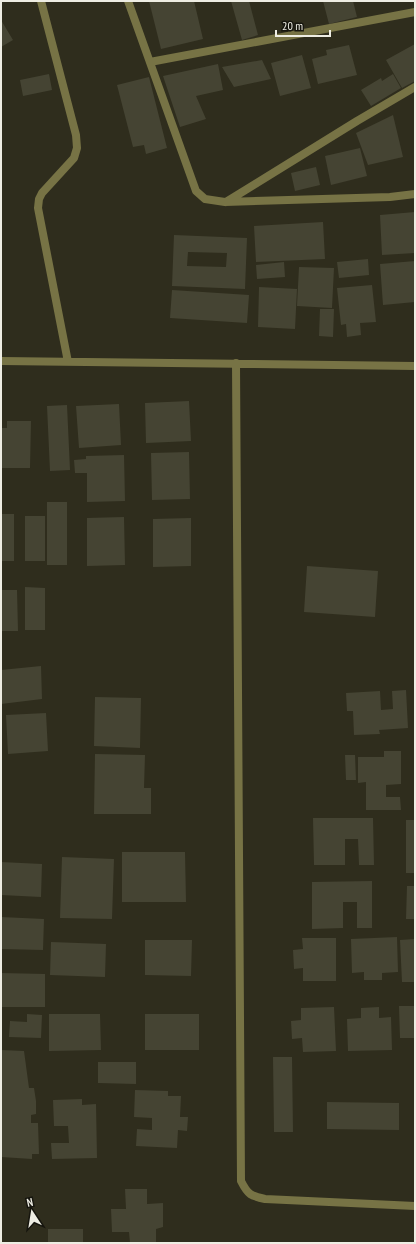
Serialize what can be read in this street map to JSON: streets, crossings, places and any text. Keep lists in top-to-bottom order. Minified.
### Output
{"scale_bar":"20 m","north":"top"}
